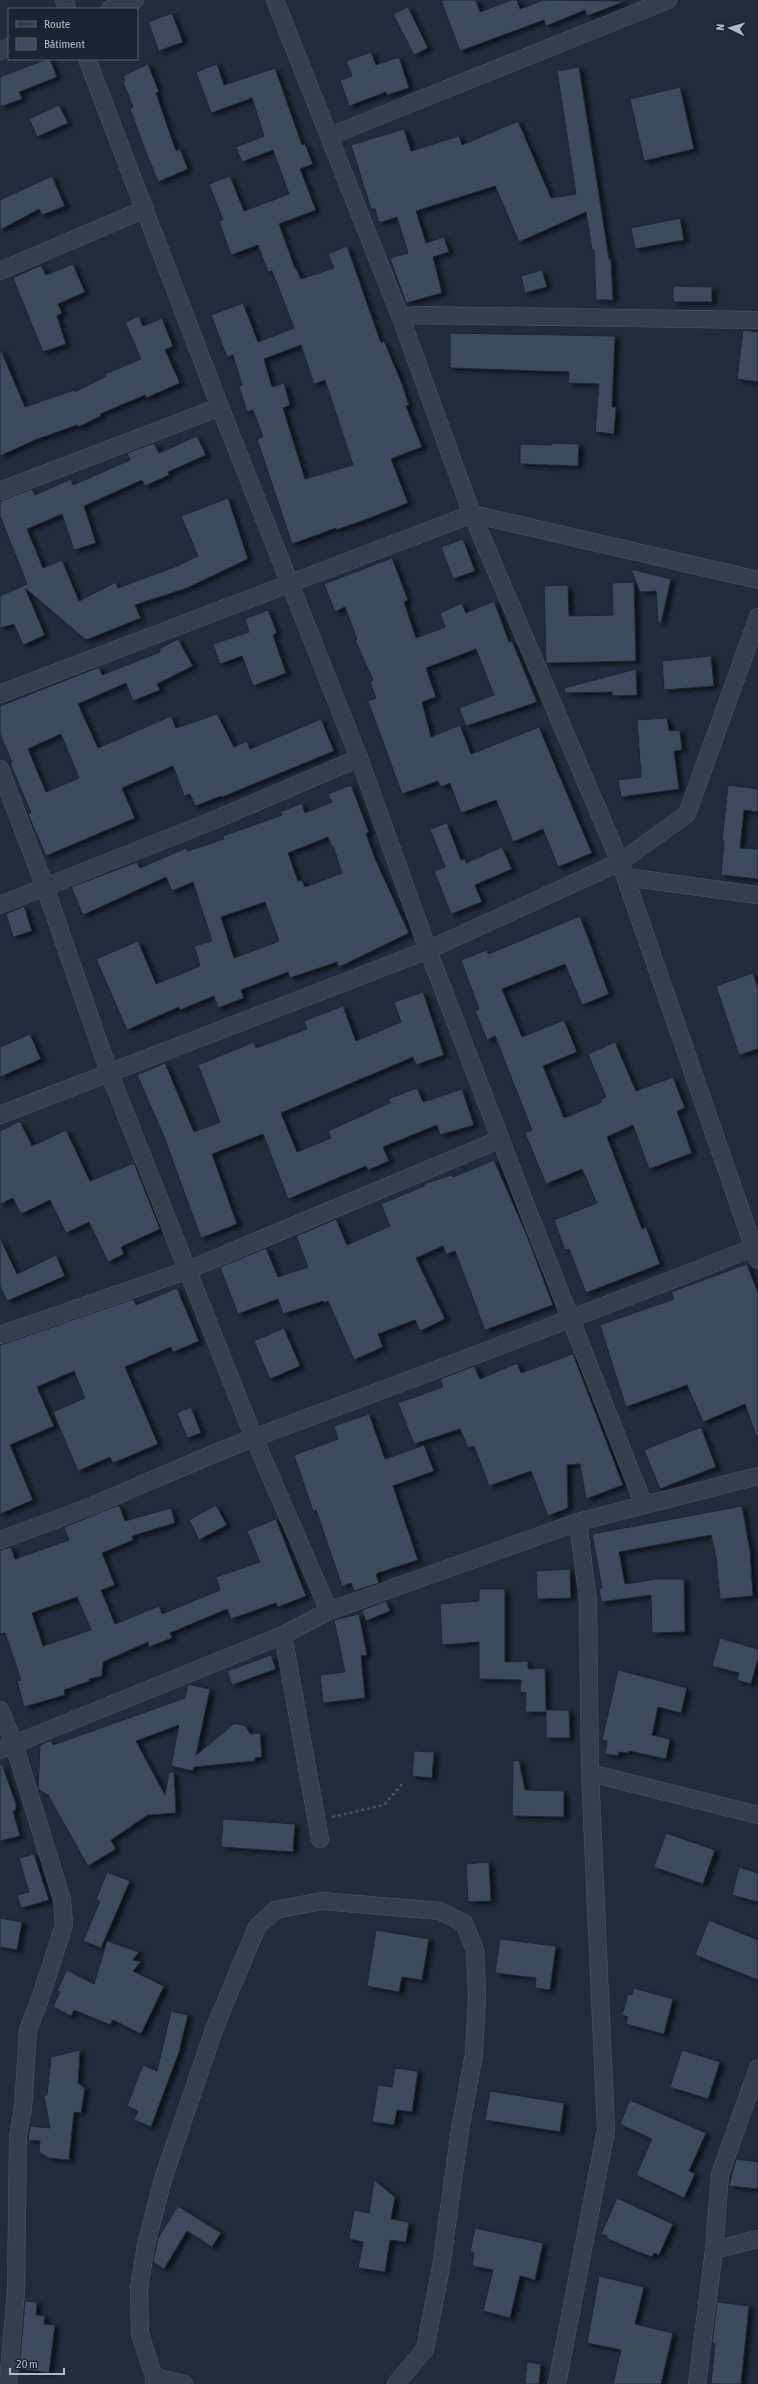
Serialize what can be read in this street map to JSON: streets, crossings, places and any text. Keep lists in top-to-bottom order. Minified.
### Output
{"legend":["Route","Bâtiment"],"scale_bar":"20 m","north":"left"}
